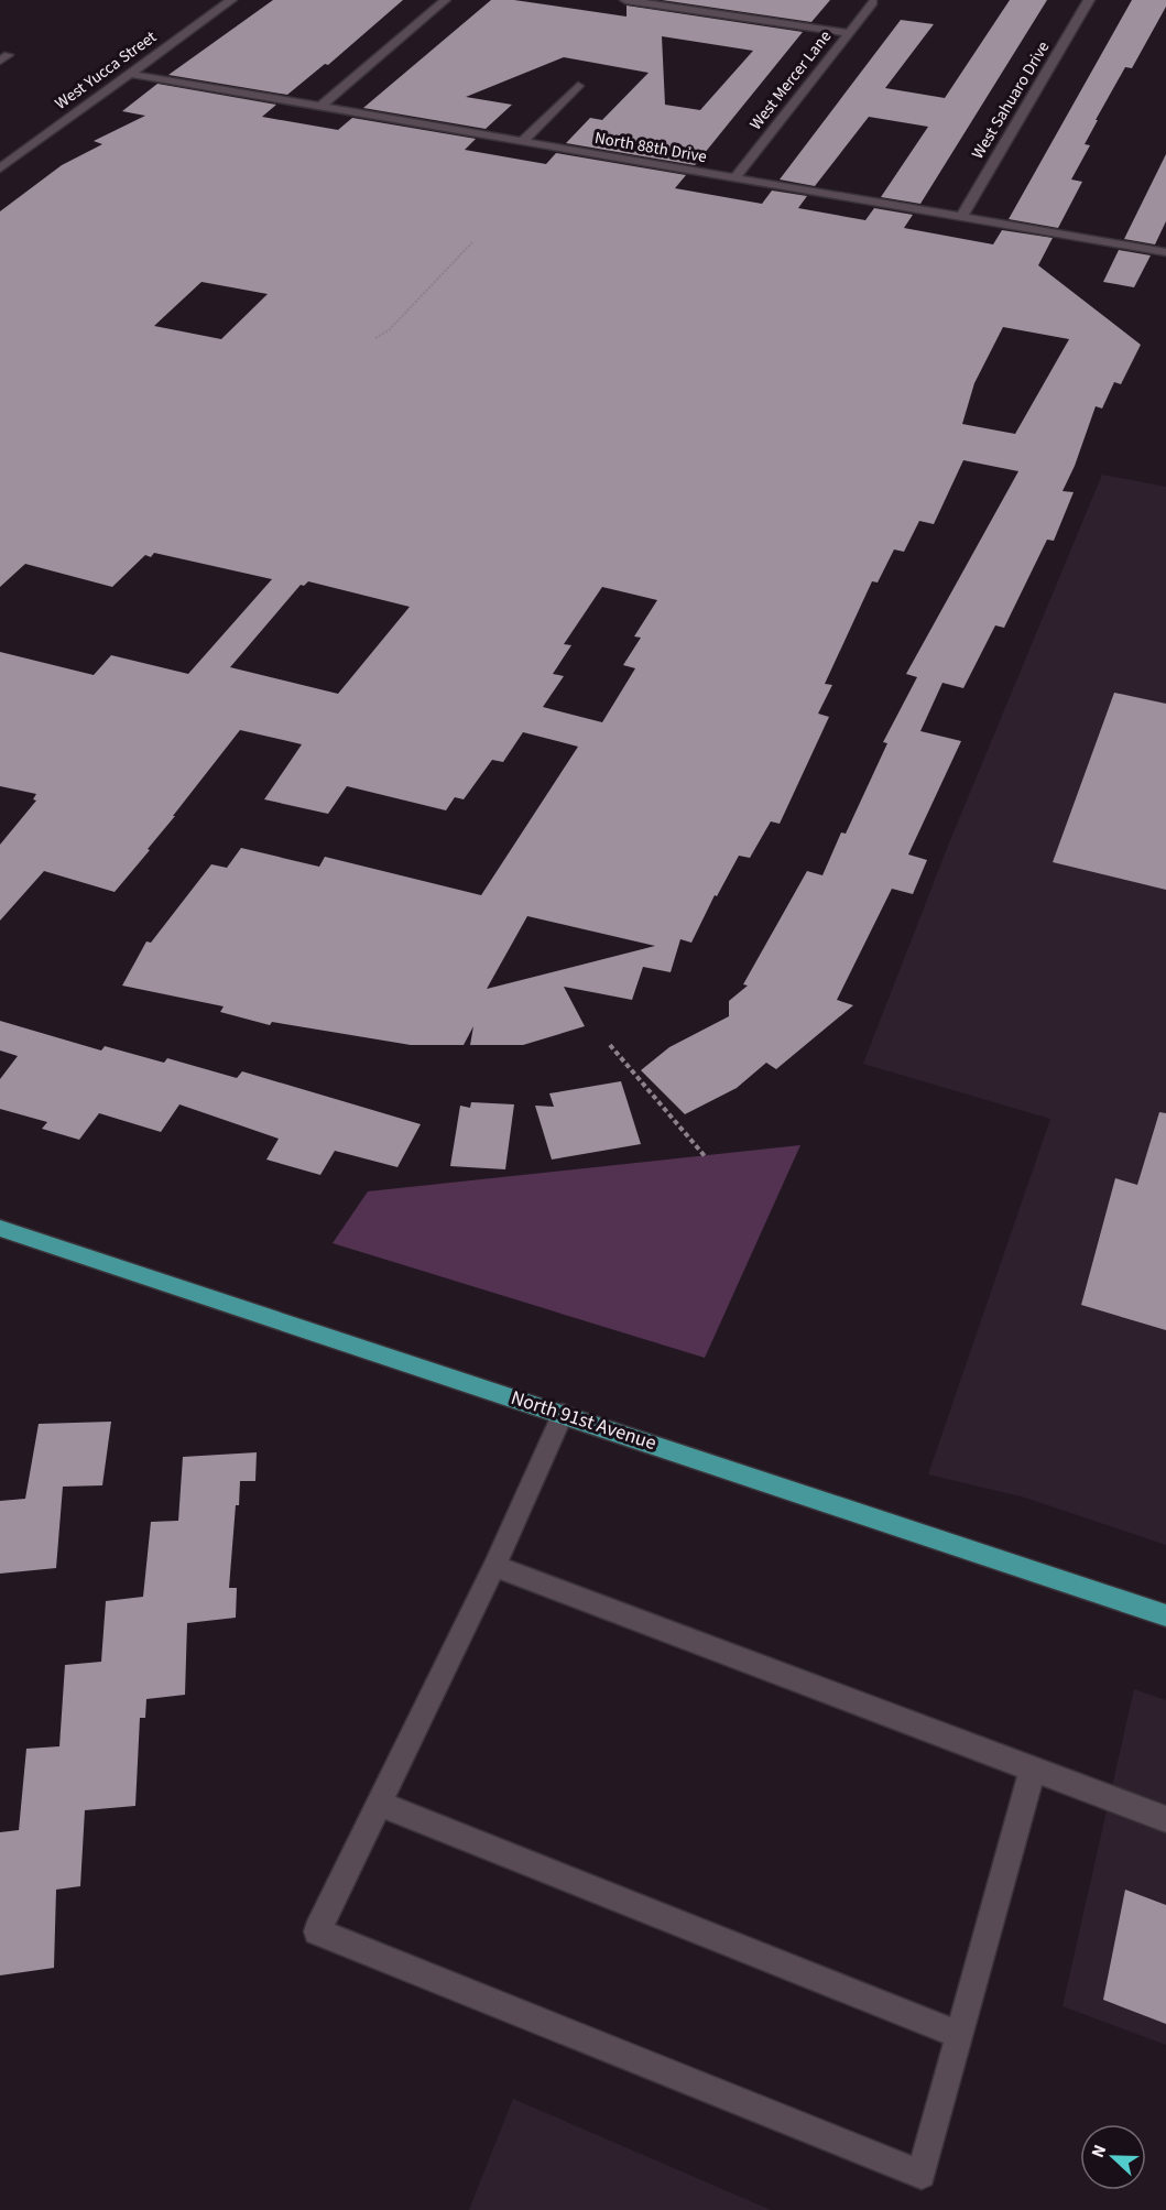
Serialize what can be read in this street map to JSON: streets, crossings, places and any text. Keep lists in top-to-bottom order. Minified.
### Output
{"streets":{"main road":["North 91st Avenue"],"street":["West Yucca Street","West Mercer Lane","West Sahuaro Drive","North 88th Drive"]},"crossings":[["West Yucca Street","North 88th Drive"],["West Mercer Lane","North 88th Drive"],["West Sahuaro Drive","North 88th Drive"]],"north":"left"}
